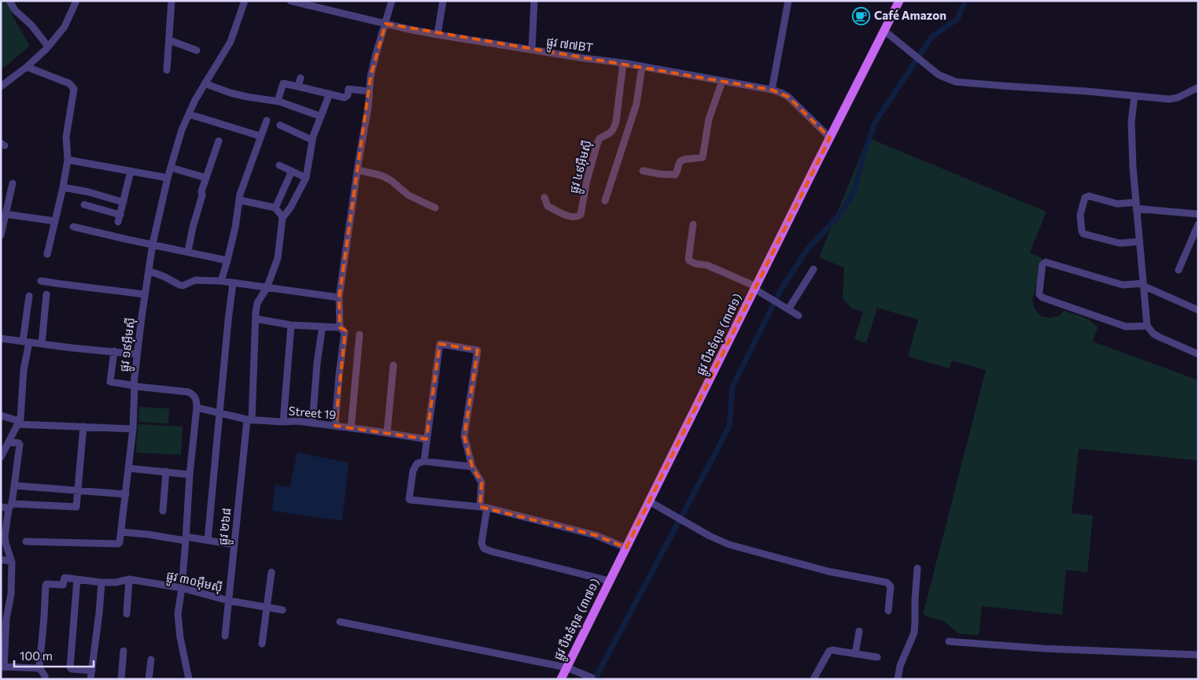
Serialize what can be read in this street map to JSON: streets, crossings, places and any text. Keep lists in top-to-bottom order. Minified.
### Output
{"streets":{"main road":["ផ្លូវ បឹងទំពុន (៣៧១)"],"street":["ផ្លូវ ៧៧BT","ផ្លូវ ៤៩អ៊ឹមស៊ី","ផ្លូវ ១៩អ៊ឹមស៊ី","Street 19","ផ្លូវ ២៦៨","ផ្លូវ ៣០អ៊ឹមស៊ី"]},"crossings":[["ផ្លូវ ៧៧BT","ផ្លូវ ៤៩អ៊ឹមស៊ី"],["ផ្លូវ ៧៧BT","ផ្លូវ បឹងទំពុន (៣៧១)"],["ផ្លូវ ១៩អ៊ឹមស៊ី","Street 19"],["Street 19","ផ្លូវ ២៦៨"],["ផ្លូវ ២៦៨","ផ្លូវ ៣០អ៊ឹមស៊ី"]],"places":{"cafe":["Café Amazon"]},"scale_bar":"100 m"}
